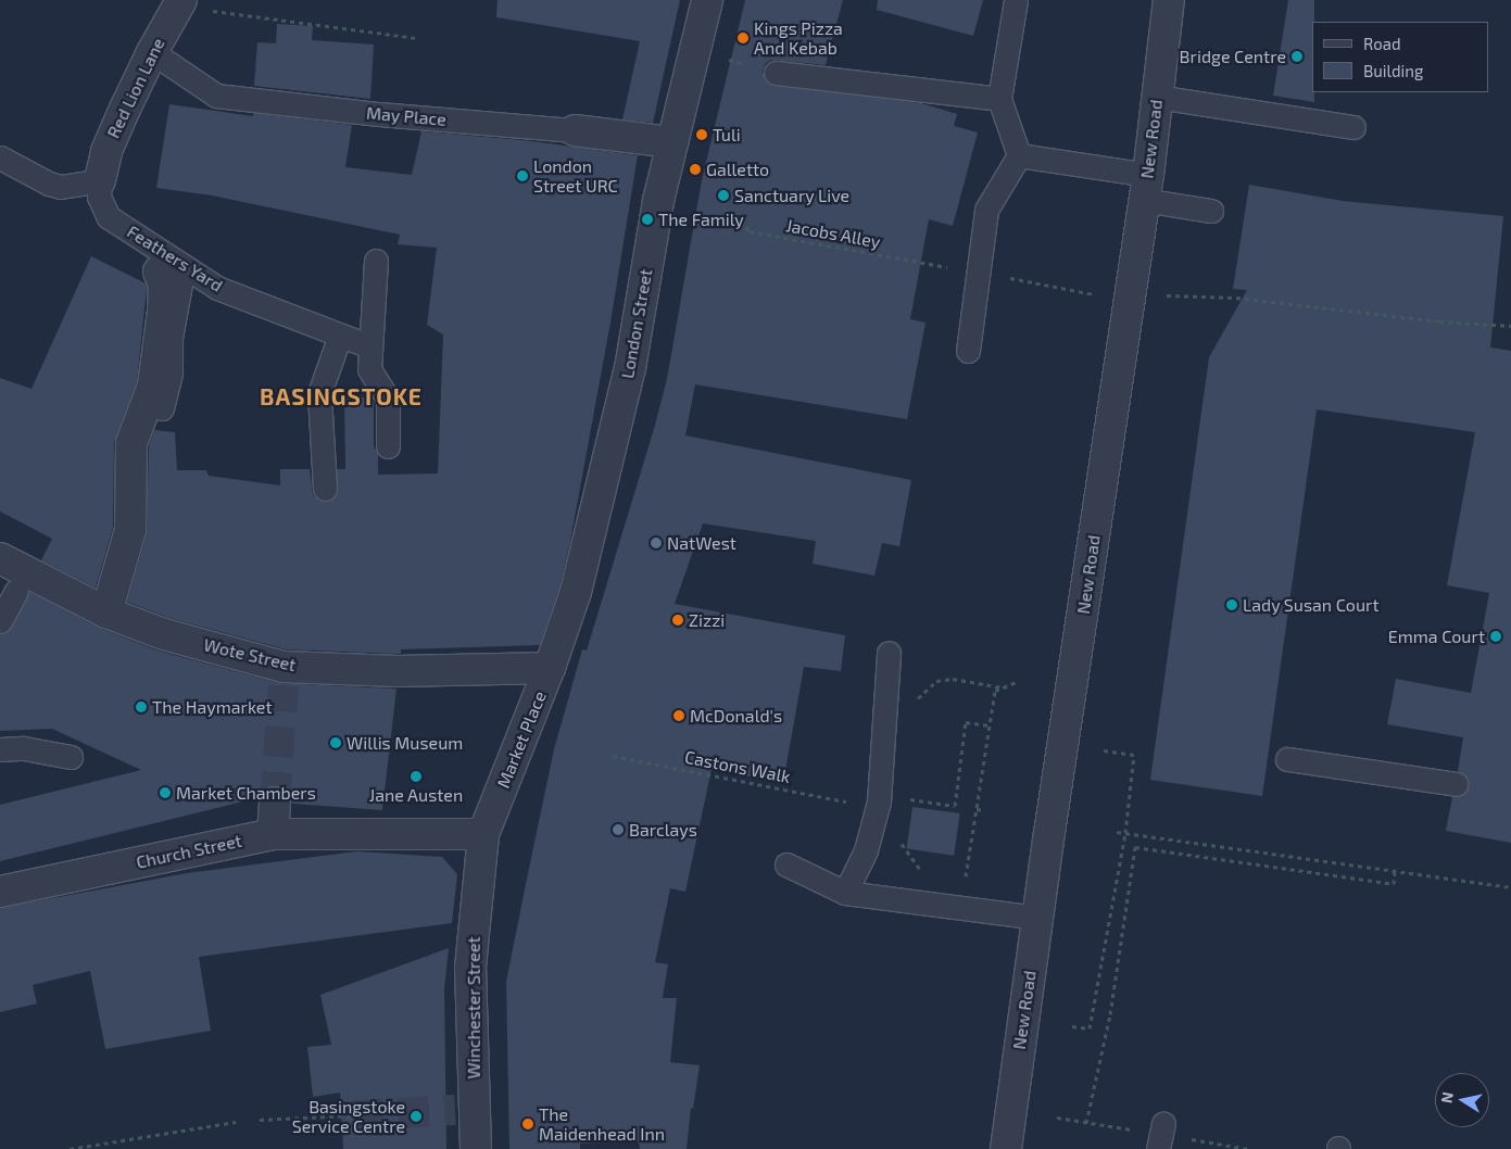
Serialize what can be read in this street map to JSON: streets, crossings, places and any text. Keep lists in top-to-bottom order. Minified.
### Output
{"streets":{"street":["Red Lion Lane","May Place","New Road","London Street","Wote Street","Market Place","Church Street","Winchester Street"],"lane":["Feathers Yard"],"path":["Jacobs Alley","Castons Walk"]},"crossings":[["Red Lion Lane","May Place"],["Red Lion Lane","Feathers Yard"],["May Place","London Street"],["London Street","Wote Street"],["London Street","Market Place"],["Wote Street","Market Place"],["Market Place","Church Street"],["Market Place","Winchester Street"]],"districts":["BASINGSTOKE"],"places":["Kings Pizza And Kebab","Bridge Centre","Tuli","Galletto","London Street URC","Sanctuary Live","The Family","NatWest","Lady Susan Court","Zizzi","Emma Court","The Haymarket","McDonald's","Willis Museum","Jane Austen","Market Chambers","Barclays","Basingstoke Service Centre","The Maidenhead Inn"],"legend":["Road","Building"],"north":"left"}
